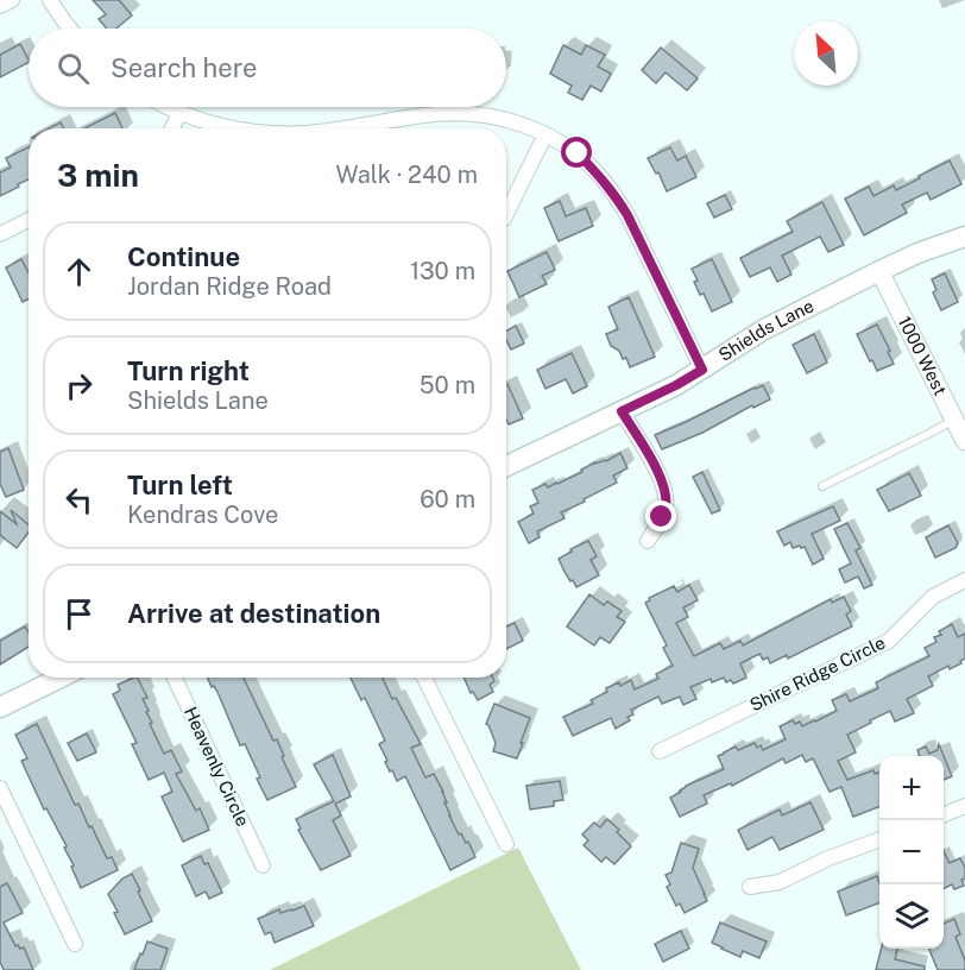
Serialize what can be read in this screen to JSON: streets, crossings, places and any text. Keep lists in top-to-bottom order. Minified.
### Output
{"streets":{"main road":["Shields Lane"],"street":["1000 West","Shire Ridge Circle","Heavenly Circle"]},"crossings":[["Shields Lane","1000 West"]],"north":"top left","page":{"search":"Search here","heading":["3 min","Walk · 240 m"],"list":[["Continue","Jordan Ridge Road","130 m"],["Turn right","Shields Lane","50 m"],["Turn left","Kendras Cove","60 m"],"Arrive at destination"],"map_buttons":["+","−"]}}
